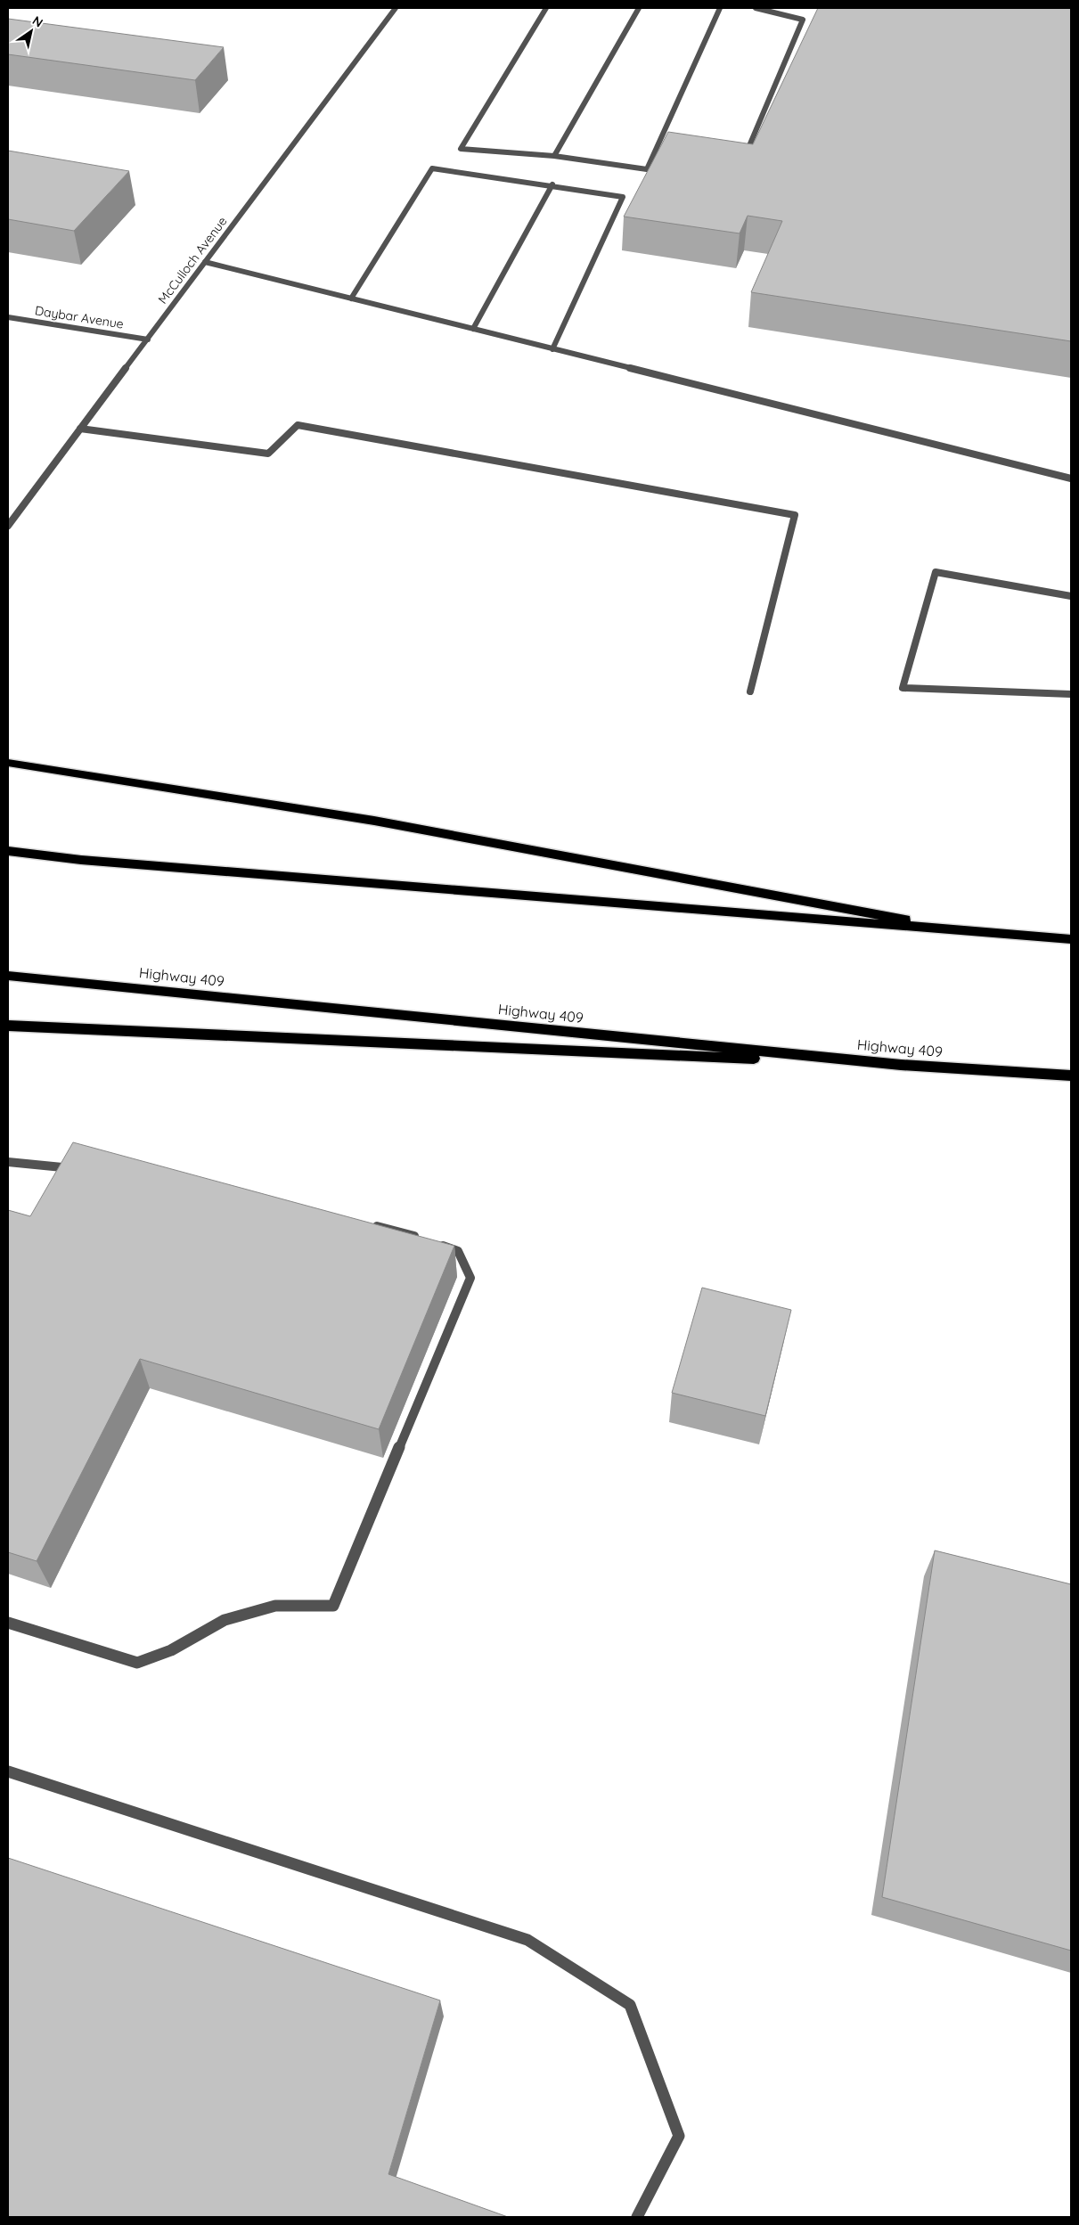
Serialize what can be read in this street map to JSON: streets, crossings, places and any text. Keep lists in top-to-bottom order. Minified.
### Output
{"streets":{"highway":["Highway 409"],"street":["McCulloch Avenue","Daybar Avenue"]},"crossings":[["McCulloch Avenue","Daybar Avenue"]],"north":"top right"}
